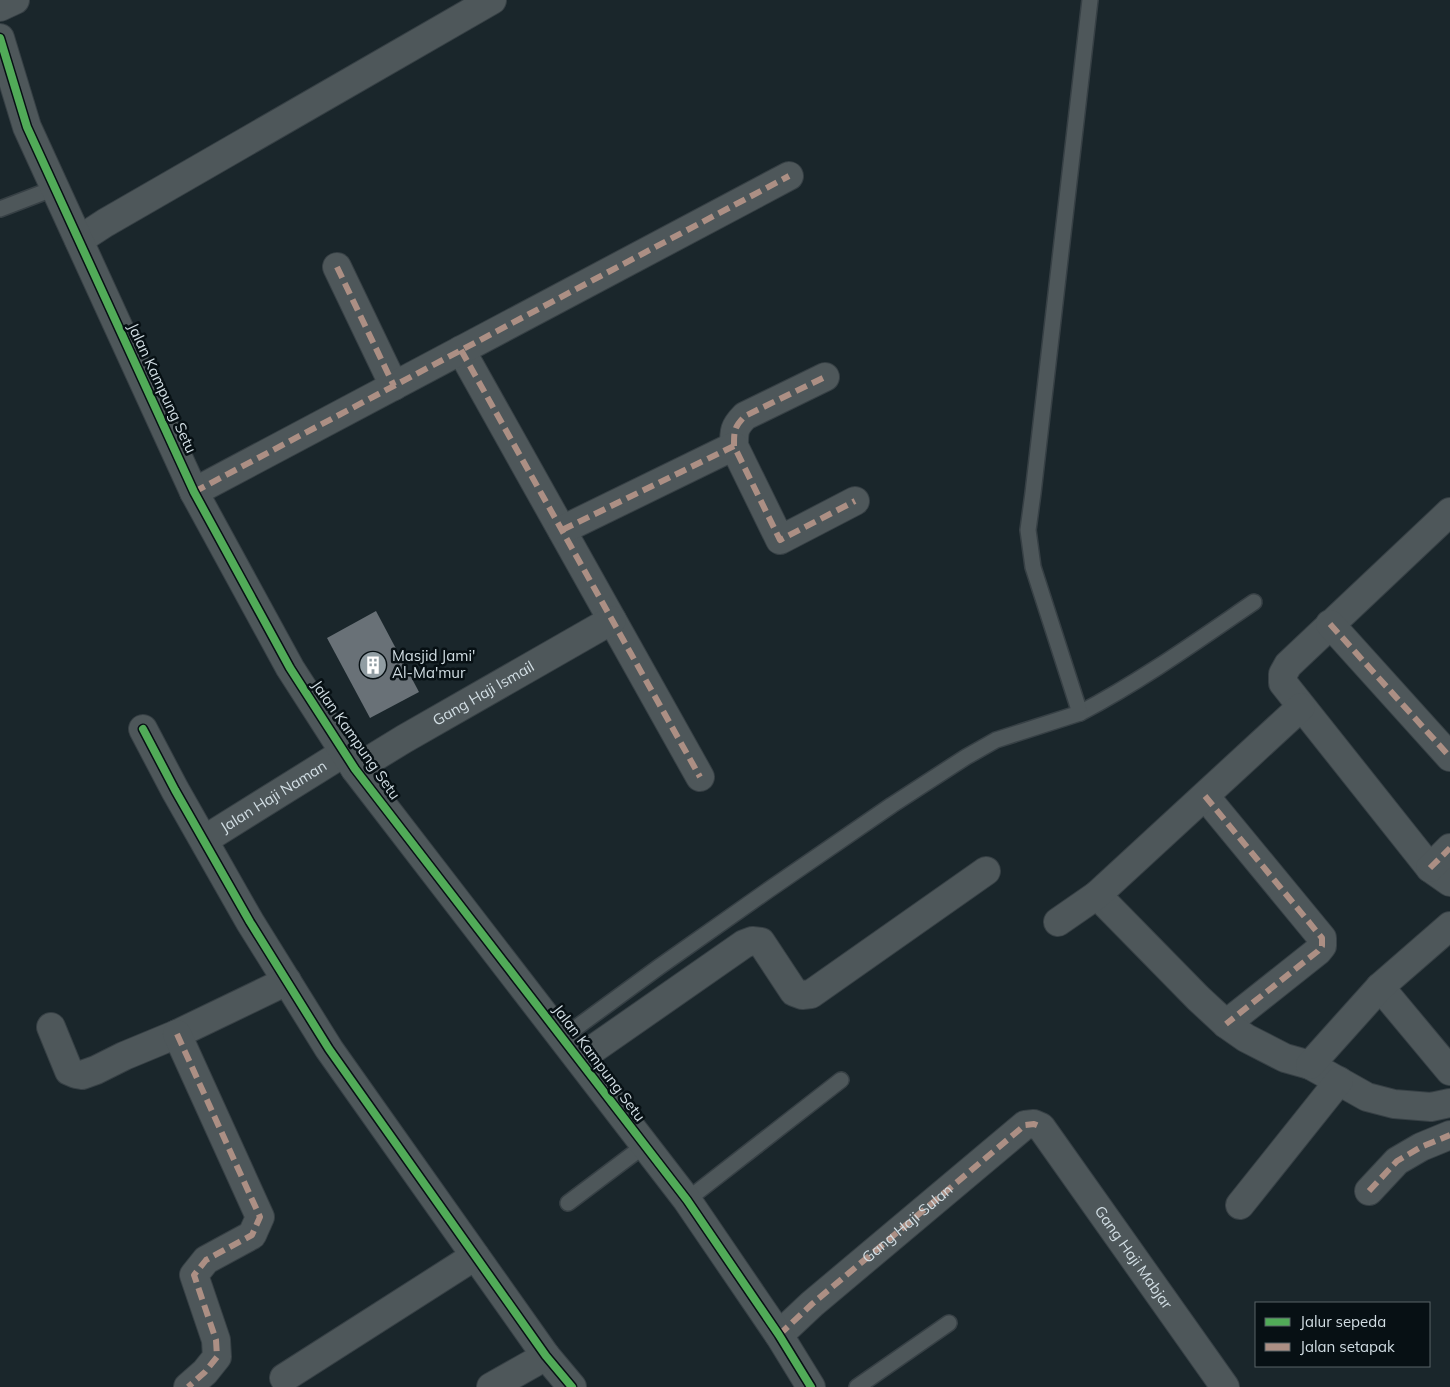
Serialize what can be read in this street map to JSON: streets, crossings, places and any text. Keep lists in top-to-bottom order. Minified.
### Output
{"streets":{"street":["Jalan Kampung Setu","Gang Haji Ismail","Jalan Haji Naman","Gang Haji Sulan","Gang Haji Mabjar"]},"crossings":[["Jalan Kampung Setu","Gang Haji Ismail"],["Jalan Kampung Setu","Jalan Haji Naman"],["Jalan Kampung Setu","Gang Haji Sulan"],["Gang Haji Ismail","Jalan Haji Naman"],["Gang Haji Sulan","Gang Haji Mabjar"]],"places":{"building":["Masjid Jami' Al-Ma'mur"]},"legend":["Jalur sepeda","Jalan setapak"]}
